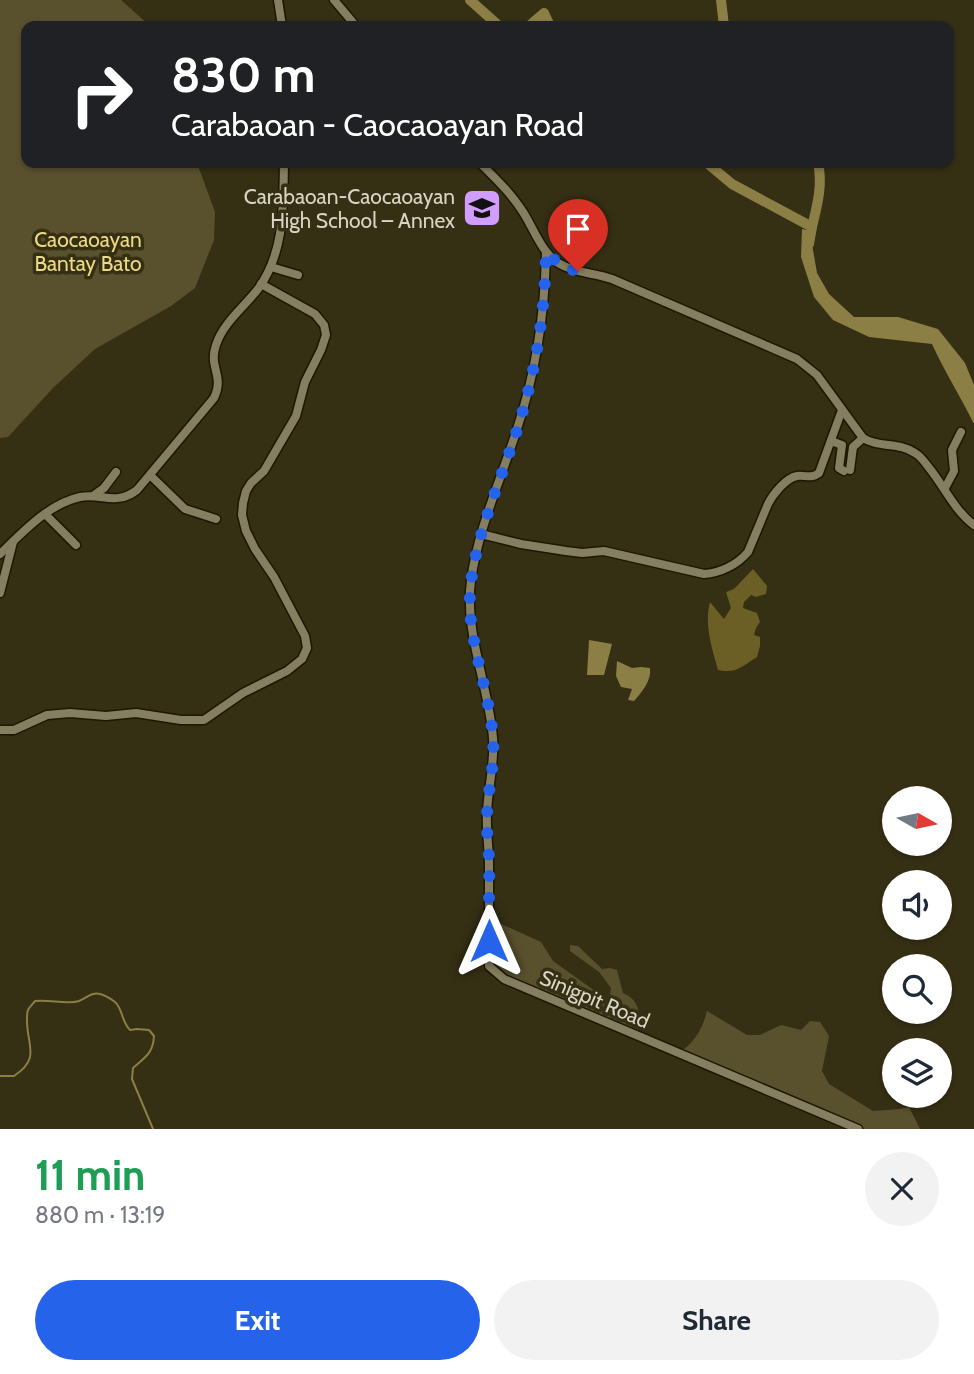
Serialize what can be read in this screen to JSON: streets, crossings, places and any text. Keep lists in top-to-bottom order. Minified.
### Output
{"streets":{"street":["Sinigpit Road"]},"parks":["Caocaoayan Bantay Bato"],"places":{"school or university":["Carabaoan-Caocaoayan High School – Annex"]},"north":"right","page":{"turn":["830 m","Carabaoan - Caocaoayan Road"],"heading":["11 min","880 m · 13:19"],"buttons":["Exit","Share"]}}
